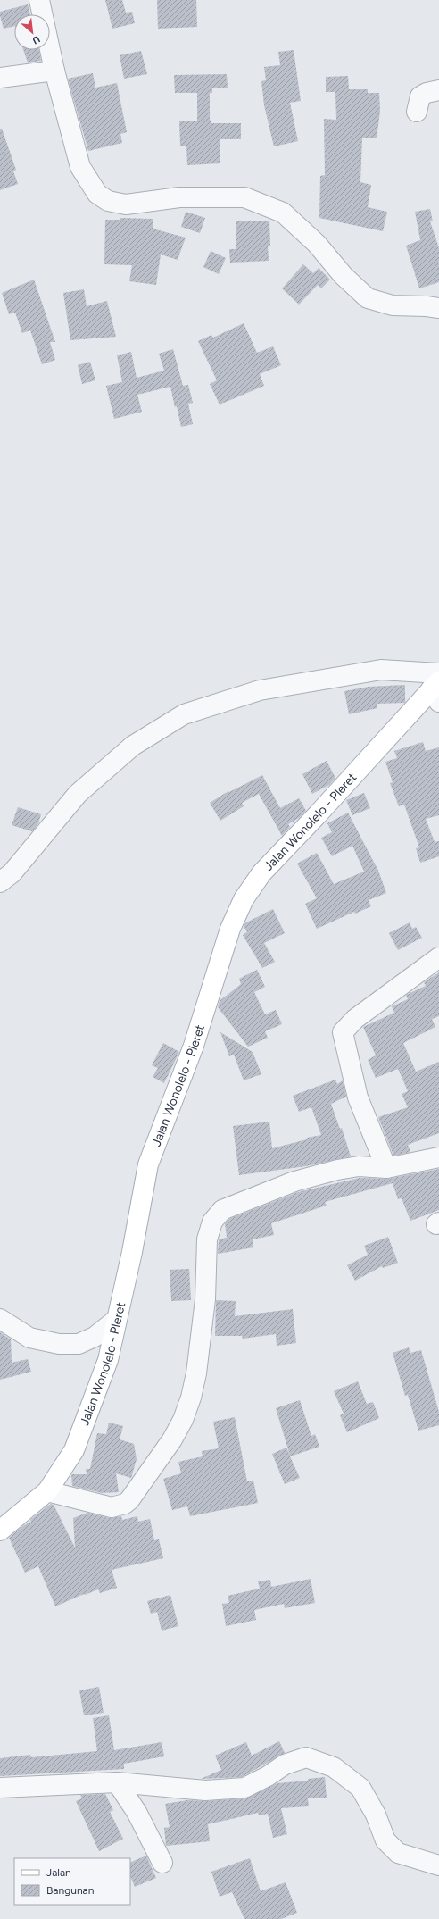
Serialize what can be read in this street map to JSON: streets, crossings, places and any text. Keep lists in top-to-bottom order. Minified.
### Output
{"streets":{"main road":["Jalan Wonolelo - Pleret"]},"legend":["Jalan","Bangunan"],"north":"bottom right"}
